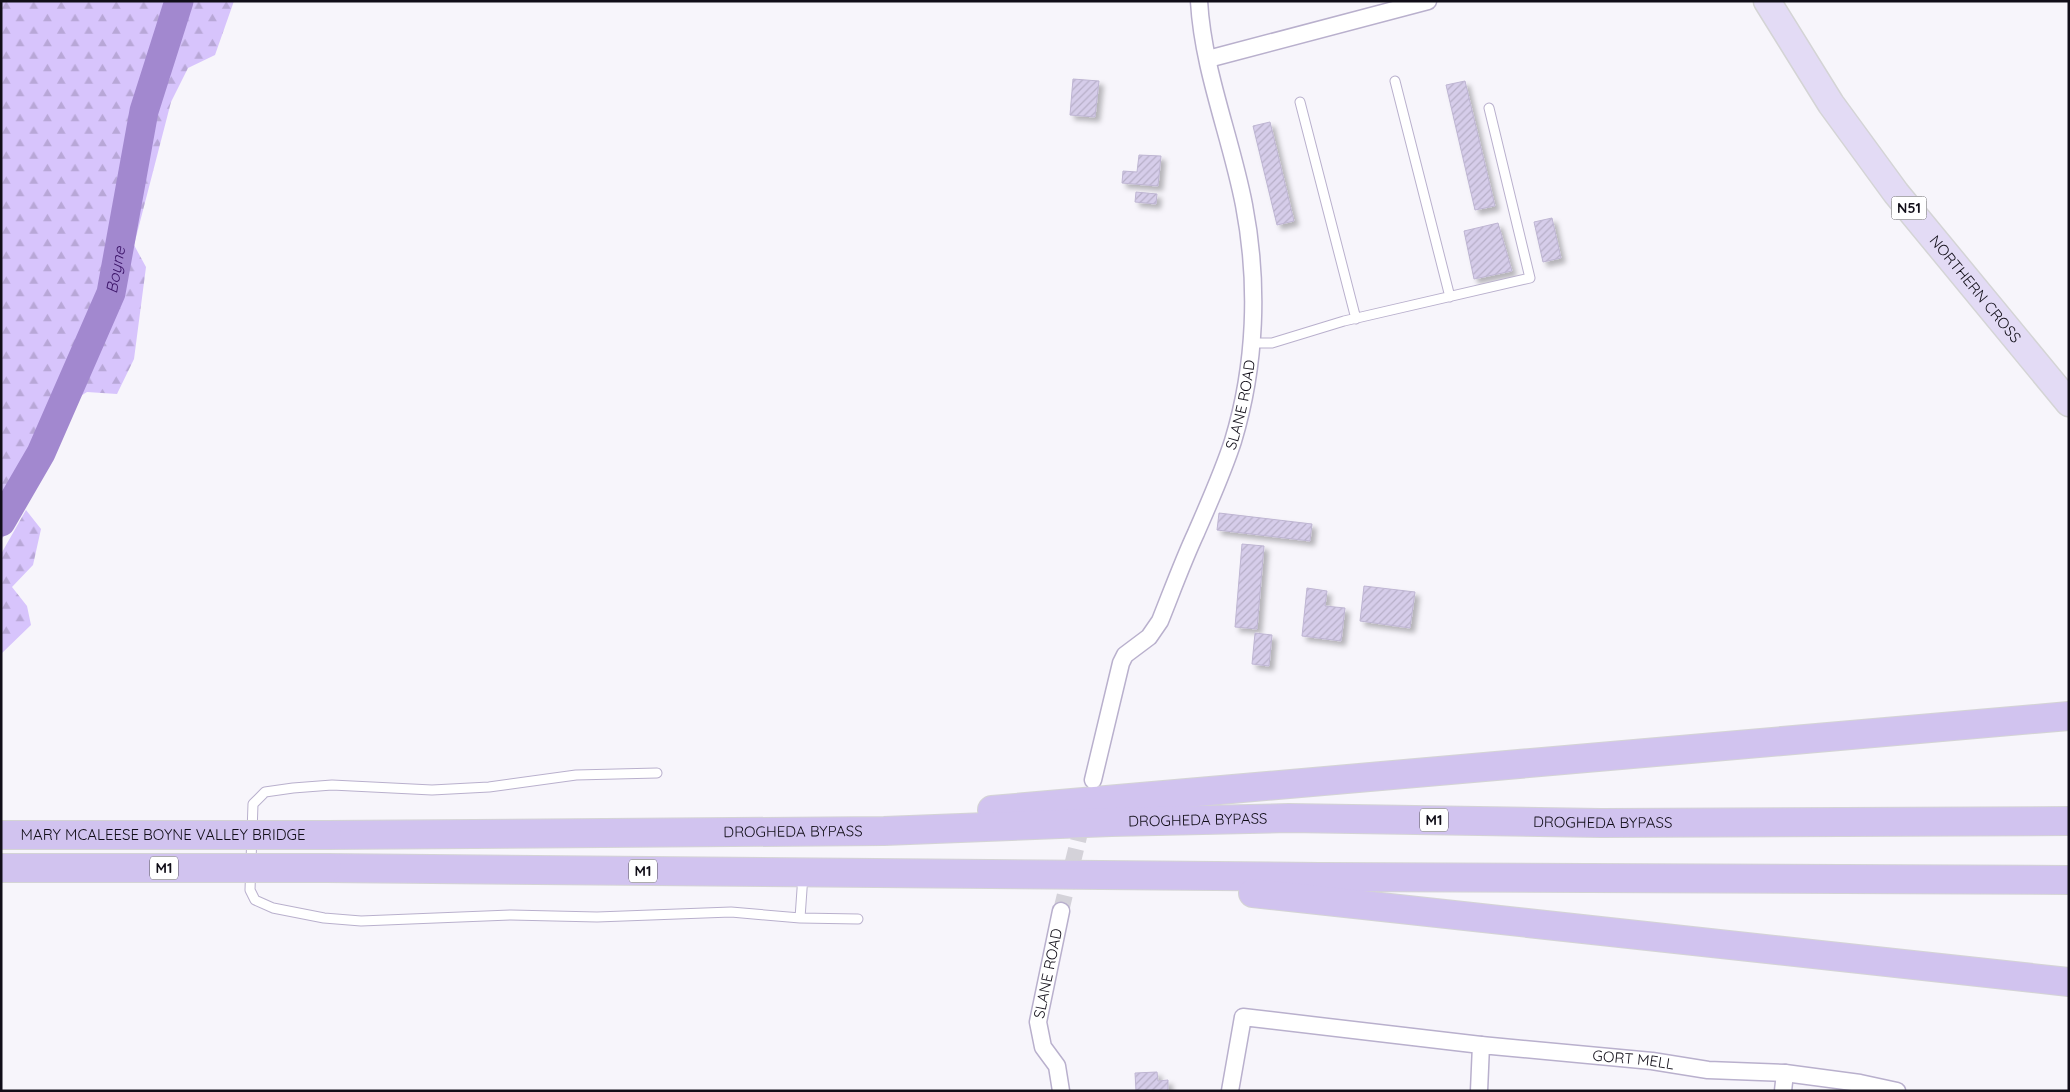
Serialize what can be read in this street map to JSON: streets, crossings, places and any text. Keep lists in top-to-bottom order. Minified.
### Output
{"streets":{"highway":["DROGHEDA BYPASS","M1","MARY MCALEESE BOYNE VALLEY BRIDGE"],"main road":["N51","NORTHERN CROSS"],"street":["SLANE ROAD","GORT MELL"]},"crossings":[["DROGHEDA BYPASS","MARY MCALEESE BOYNE VALLEY BRIDGE"]],"water":["Boyne"]}
